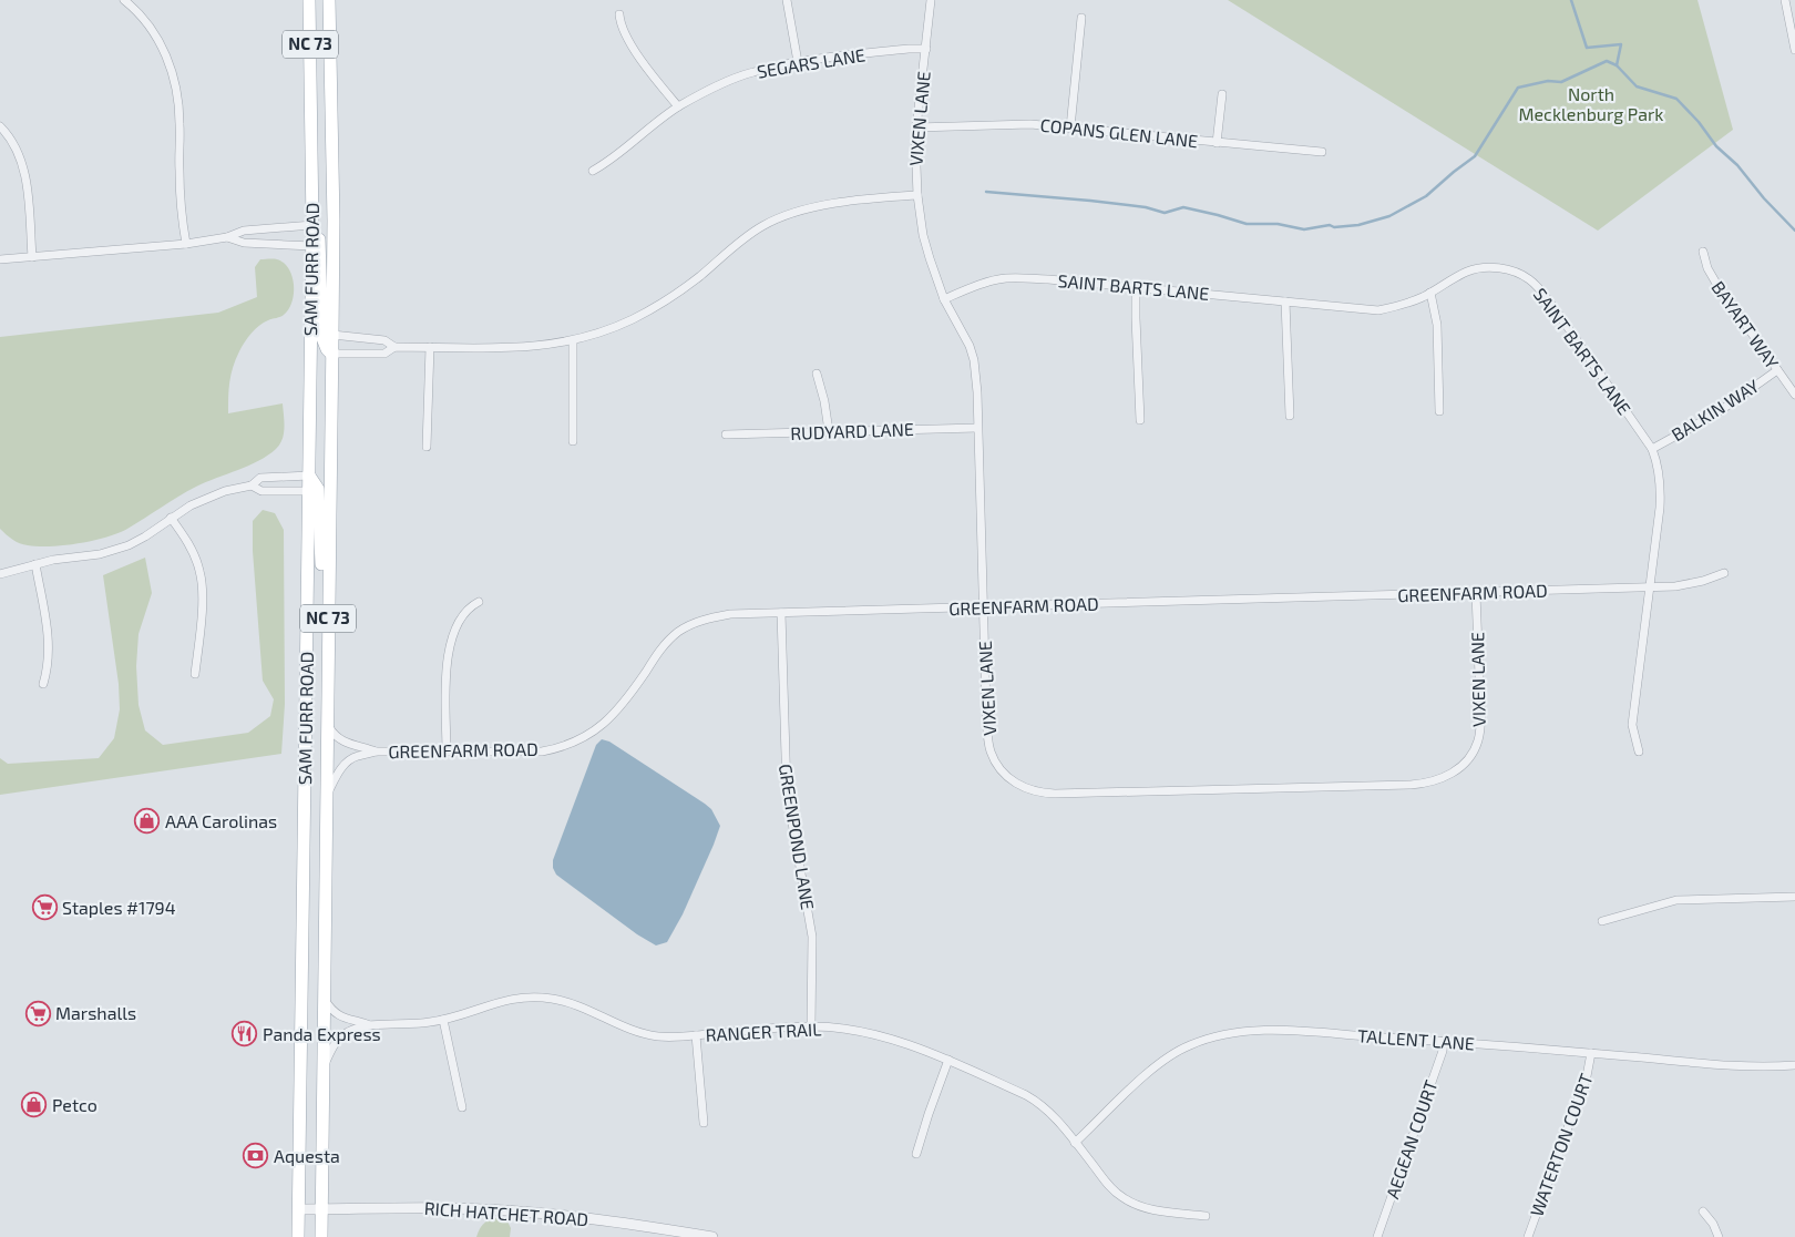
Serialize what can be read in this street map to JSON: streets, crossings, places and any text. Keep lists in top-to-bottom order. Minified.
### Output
{"streets":{"main road":["NC 73","SAM FURR ROAD"],"street":["SEGARS LANE","VIXEN LANE","COPANS GLEN LANE","SAINT BARTS LANE","BAYART WAY","BALKIN WAY","RUDYARD LANE","GREENFARM ROAD","GREENPOND LANE","RANGER TRAIL","TALLENT LANE","AEGEAN COURT","WATERTON COURT","RICH HATCHET ROAD"]},"crossings":[["SEGARS LANE","VIXEN LANE"],["VIXEN LANE","COPANS GLEN LANE"],["VIXEN LANE","SAINT BARTS LANE"],["VIXEN LANE","RUDYARD LANE"],["VIXEN LANE","GREENFARM ROAD"],["SAM FURR ROAD","GREENFARM ROAD"],["SAM FURR ROAD","RANGER TRAIL"],["SAM FURR ROAD","RICH HATCHET ROAD"],["SAINT BARTS LANE","BALKIN WAY"],["SAINT BARTS LANE","GREENFARM ROAD"],["BAYART WAY","BALKIN WAY"],["GREENFARM ROAD","GREENPOND LANE"],["GREENPOND LANE","RANGER TRAIL"],["RANGER TRAIL","TALLENT LANE"],["TALLENT LANE","AEGEAN COURT"],["TALLENT LANE","WATERTON COURT"]],"parks":["North Mecklenburg Park"],"places":{"shop":["AAA Carolinas","Petco"],"supermarket":["Staples #1794","Marshalls"],"restaurant":["Panda Express"],"bank":["Aquesta"]}}
